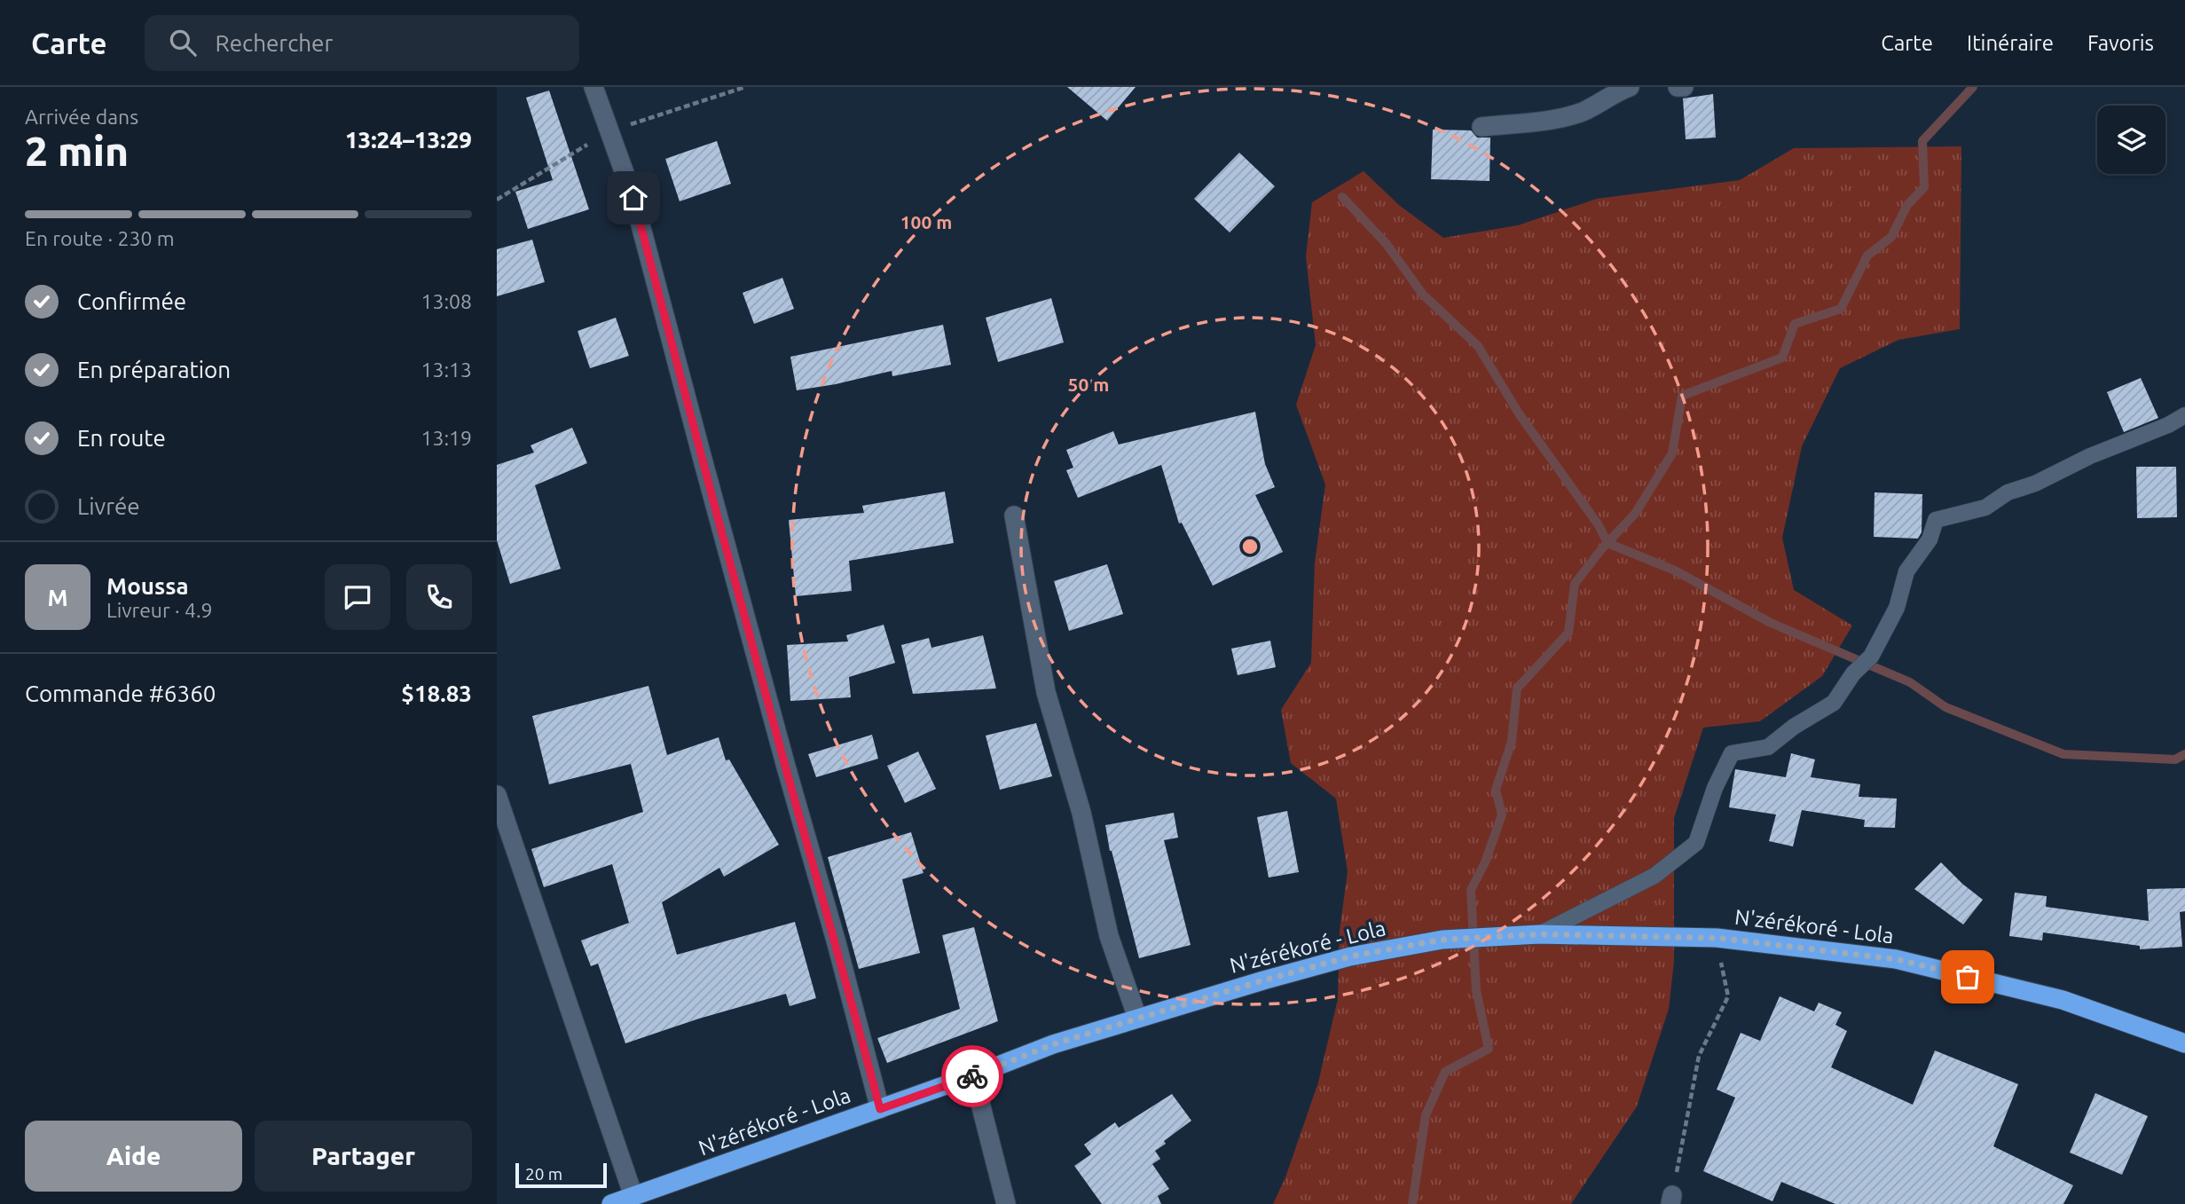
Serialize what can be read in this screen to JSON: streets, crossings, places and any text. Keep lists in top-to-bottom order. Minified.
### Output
{"streets":{"highway":["N'zérékoré - Lola"]},"scale_bar":"20 m","page":{"header":"Carte","search":"Rechercher","nav":["Carte","Itinéraire","Favoris"],"heading":["2 min","Arrivée dans","13:24–13:29"],"panel":["Moussa","Livreur · 4.9","Commande #6360","$18.83"],"bar":"En route · 230 m","list":[["Confirmée","13:08"],["En préparation","13:13"],["En route","13:19"],"Livrée"],"round":"M","buttons":["Aide","Partager"],"scale":"20 m"},"rings":["100 m","50 m"]}
